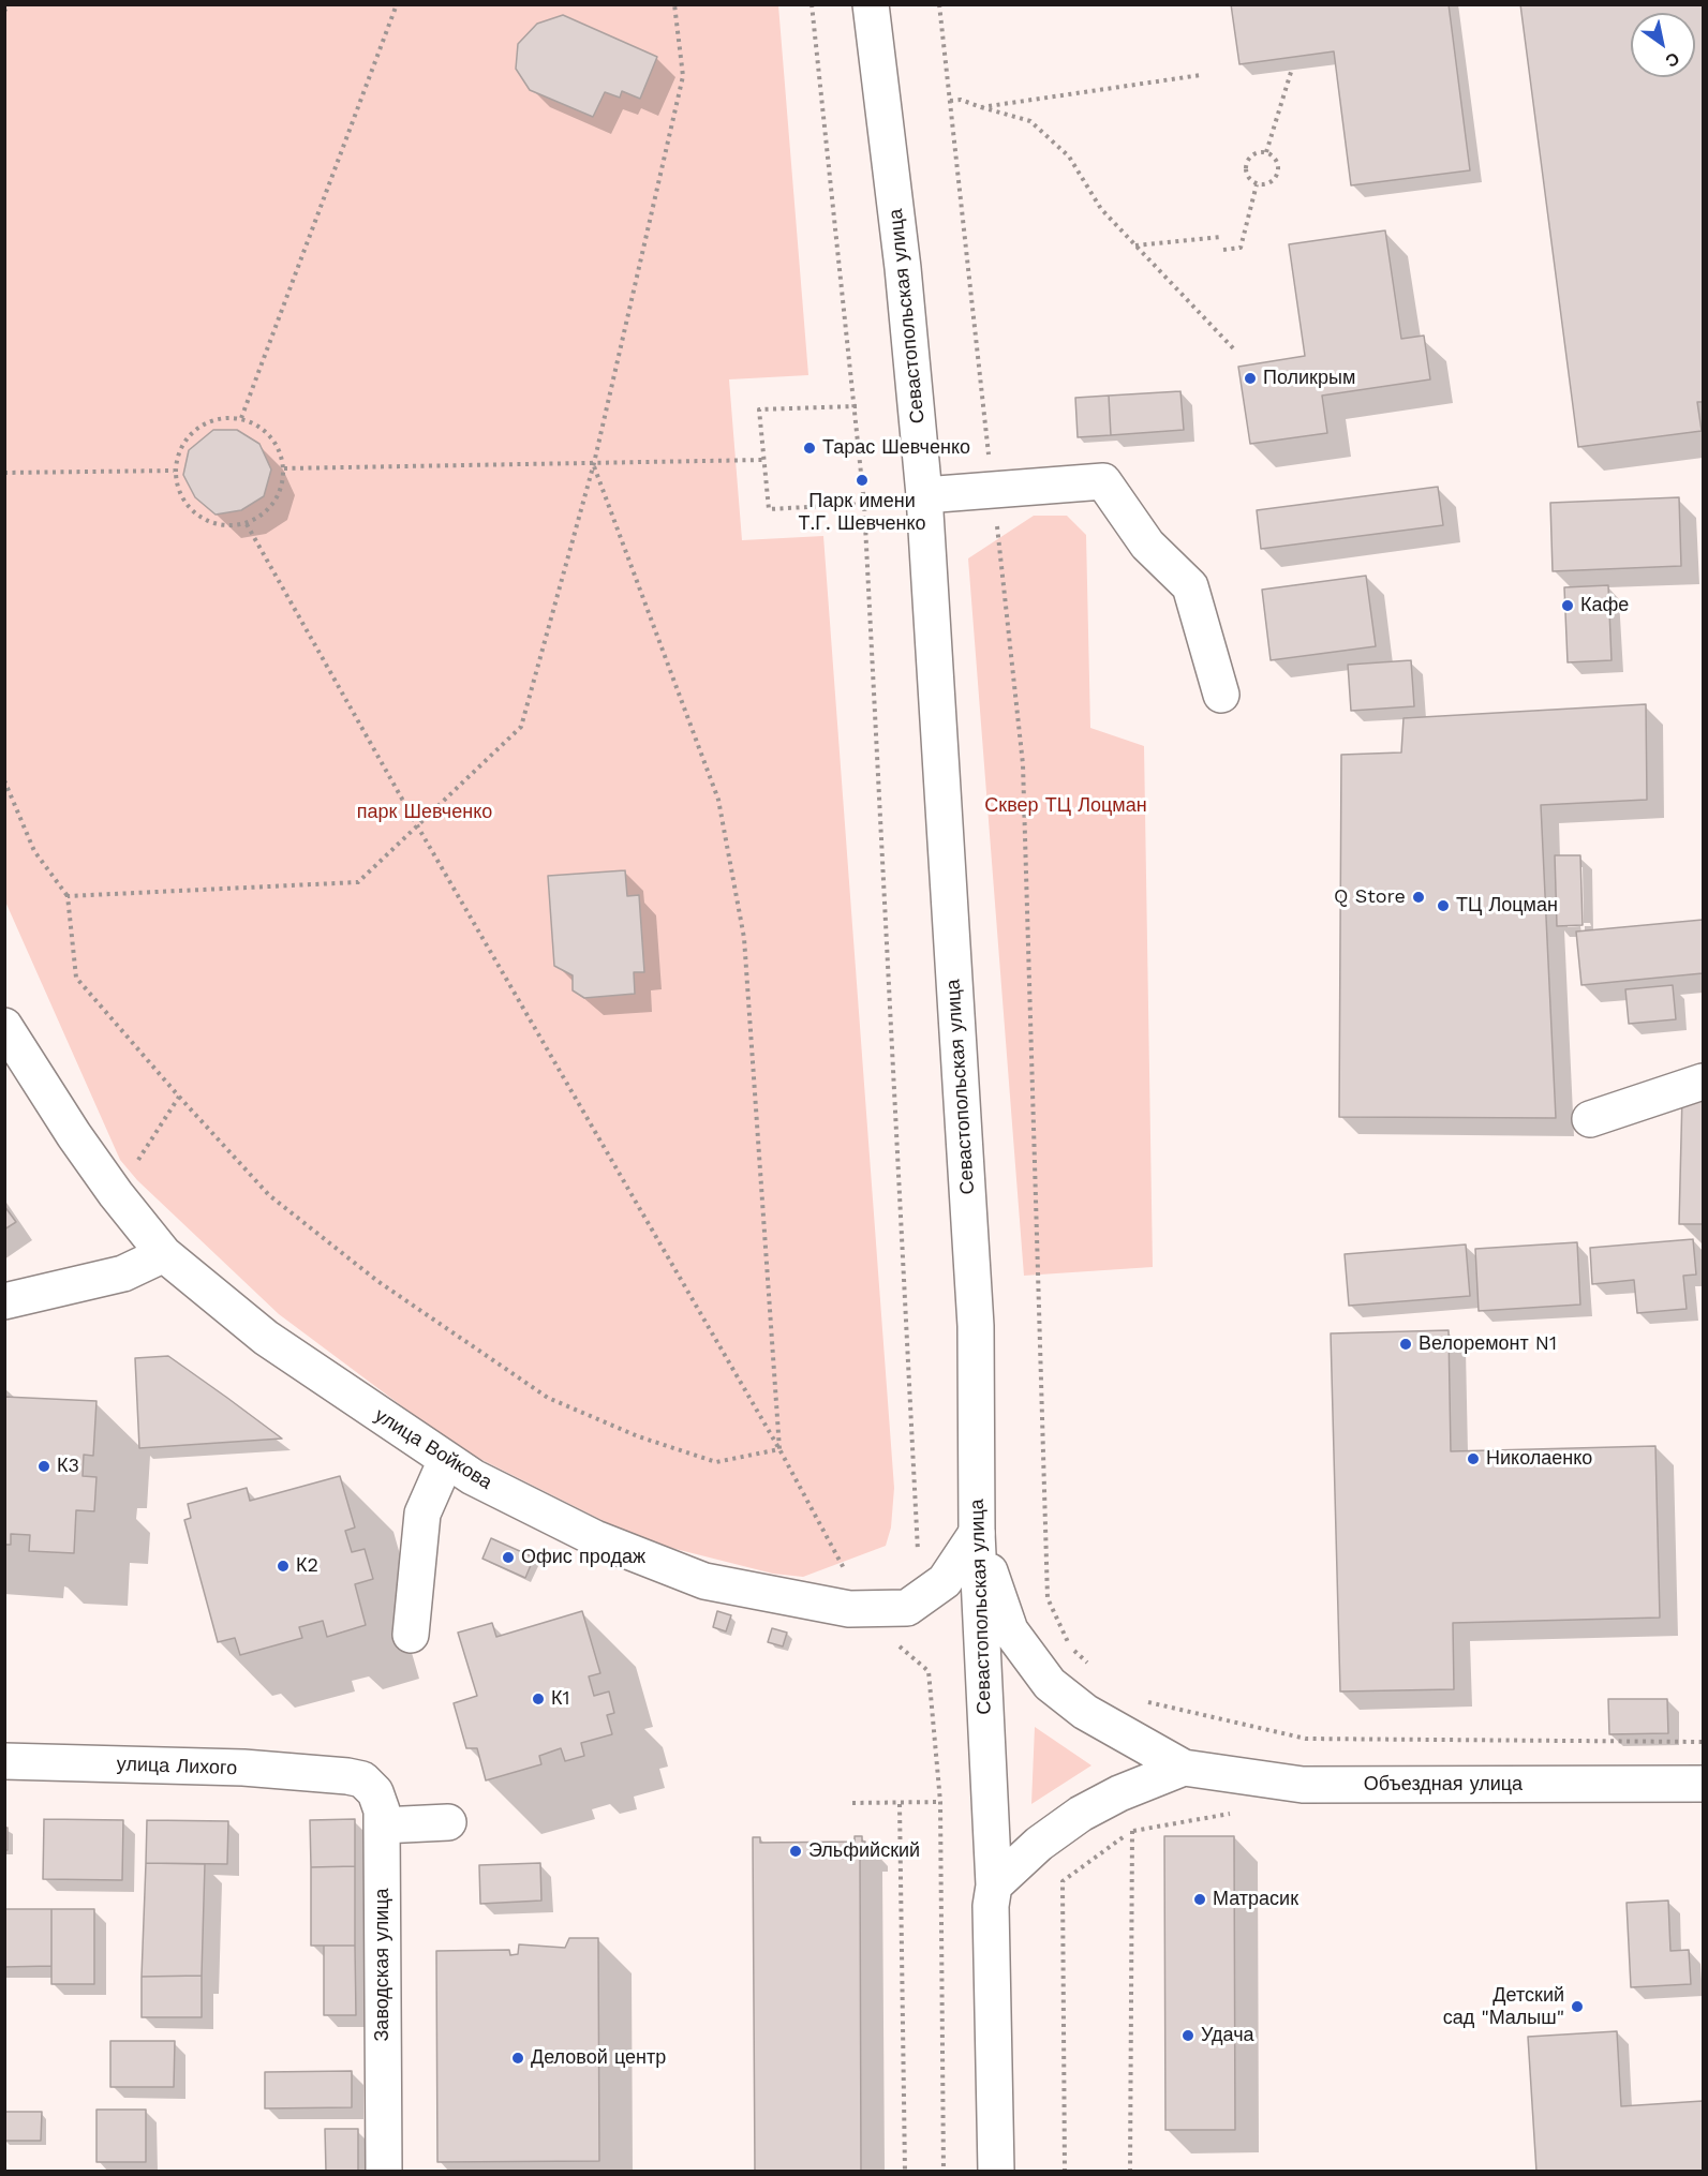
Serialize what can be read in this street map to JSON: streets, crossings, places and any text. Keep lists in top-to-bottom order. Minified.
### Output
{"streets":{"main road":["Севастопольская улица","улица Войкова","улица Лихого","Объездная улица","Заводская улица"]},"crossings":[["Севастопольская улица","улица Войкова"],["Севастопольская улица","Объездная улица"],["улица Войкова","Объездная улица"],["улица Лихого","Заводская улица"]],"parks":["Сквер ТЦ Лоцман","парк Шевченко"],"places":["Поликрым","Тарас Шевченко","Парк имени Т.Г. Шевченко","Кафе","Q Store","ТЦ Лоцман","Велоремонт N1","Николаенко","К3","Офис продаж","К2","К1","Эльфийский","Матрасик","Детский сад \"Малыш\"","Удача","Деловой центр"],"north":"bottom right"}
